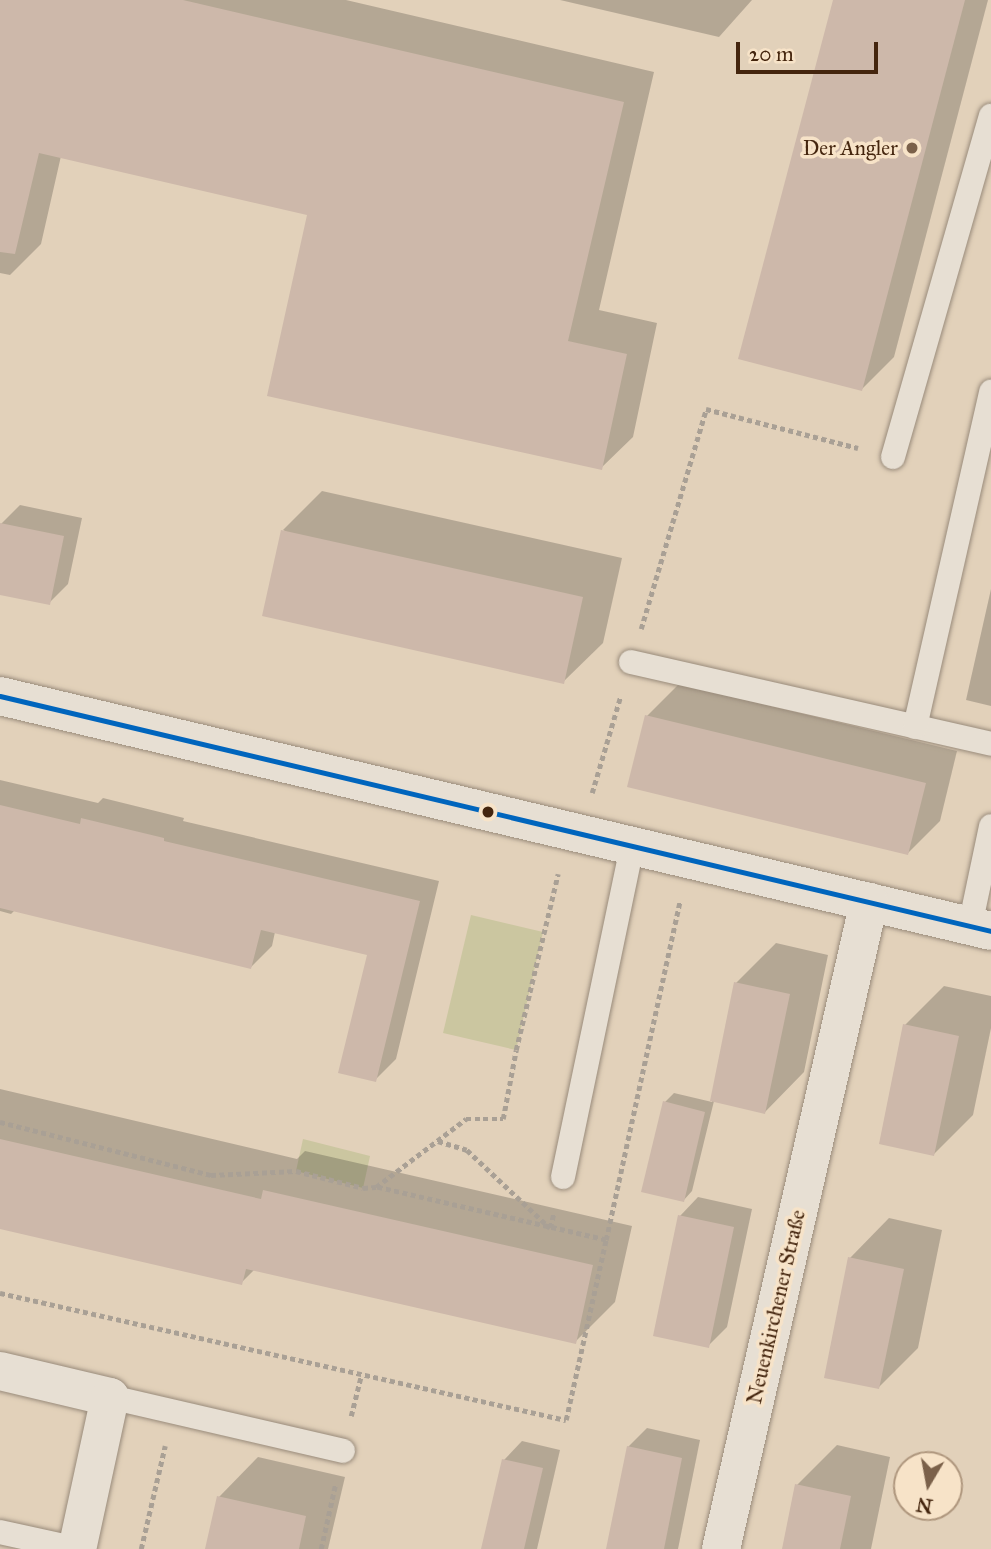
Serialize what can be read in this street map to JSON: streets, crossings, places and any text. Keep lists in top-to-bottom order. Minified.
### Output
{"streets":{"street":["Neuenkirchener Straße"]},"places":["Der Angler"],"scale_bar":"20 m","north":"bottom"}
